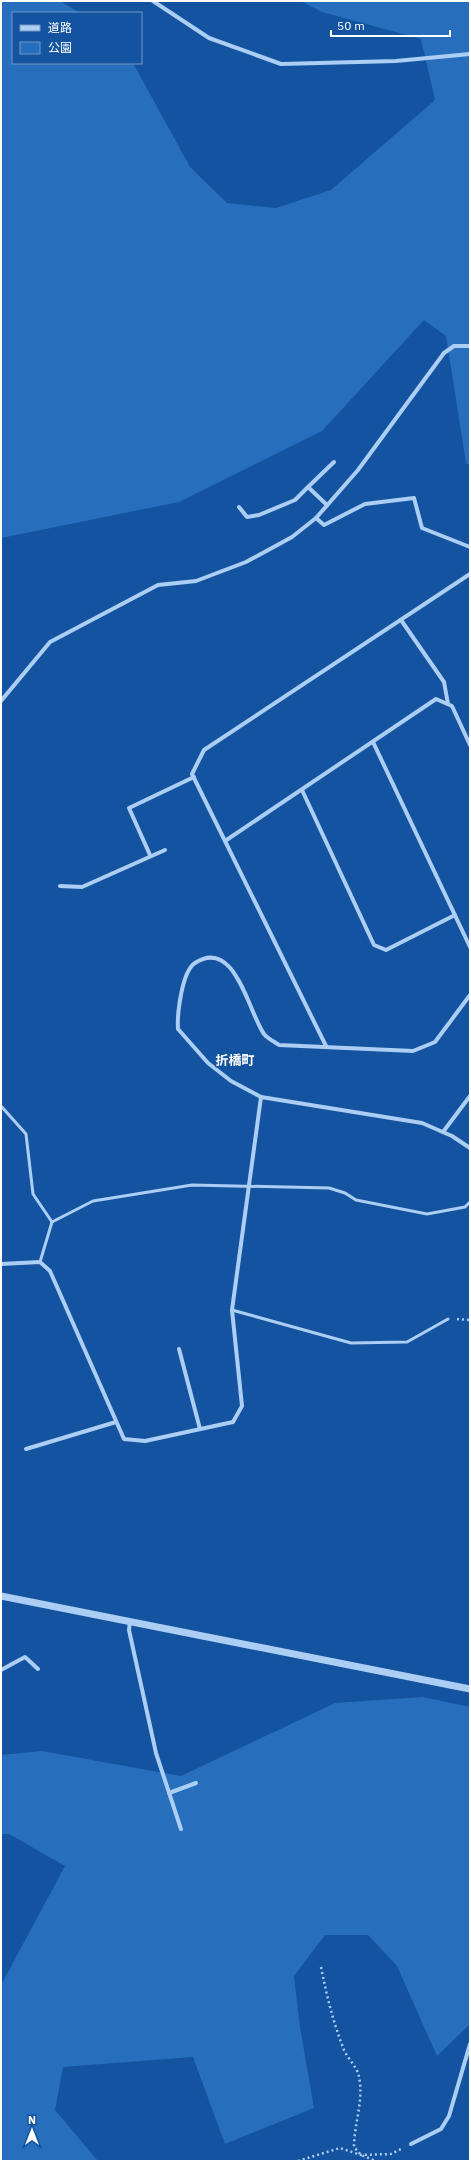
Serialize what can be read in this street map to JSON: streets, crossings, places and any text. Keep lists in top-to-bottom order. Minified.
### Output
{"districts":["折橋町"],"legend":["道路","公園"],"scale_bar":"50 m","north":"top"}
